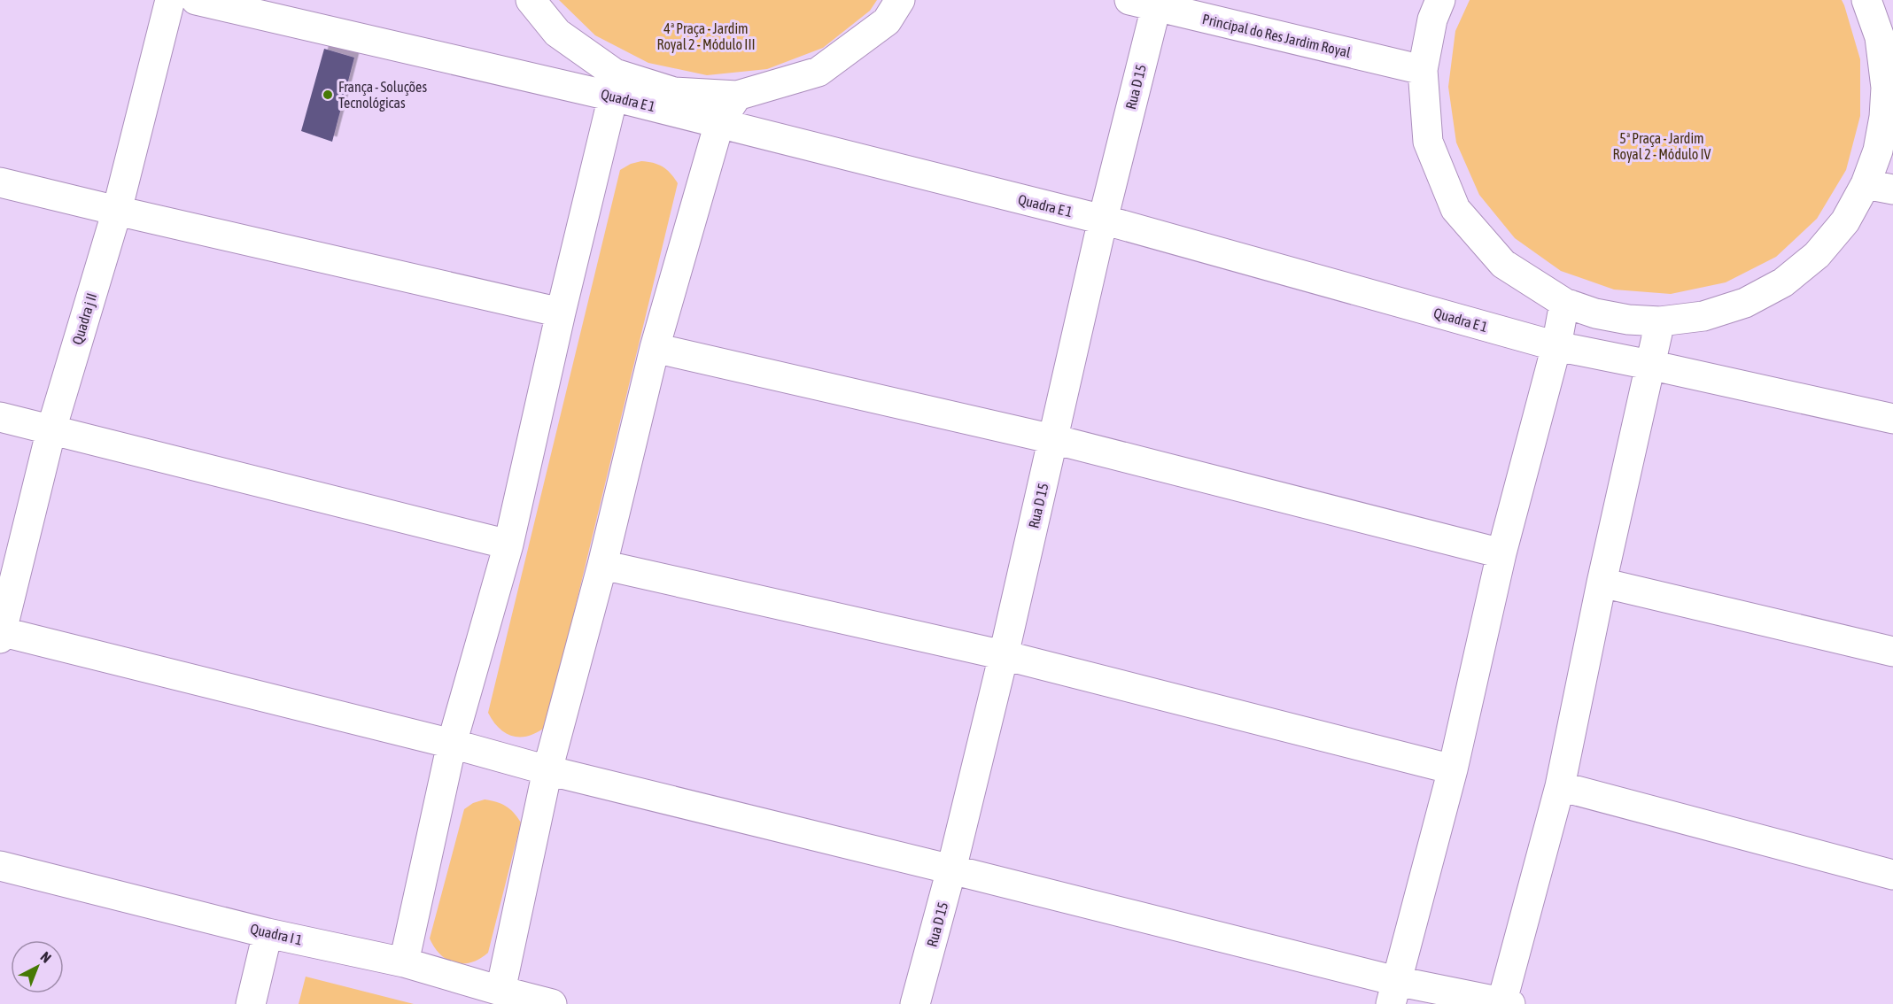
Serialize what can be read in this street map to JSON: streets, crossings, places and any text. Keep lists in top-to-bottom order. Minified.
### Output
{"streets":{"street":["Principal do Res Jardim Royal","Rua D 15","Quadra E 1","Quadra j II","Quadra I 1"]},"crossings":[["Principal do Res Jardim Royal","Rua D 15"],["Rua D 15","Quadra E 1"]],"parks":["4ª Praça - Jardim Royal 2 - Módulo III","5ª Praça - Jardim Royal 2 - Módulo IV"],"places":["França - Soluções Tecnológicas"],"north":"top right"}
